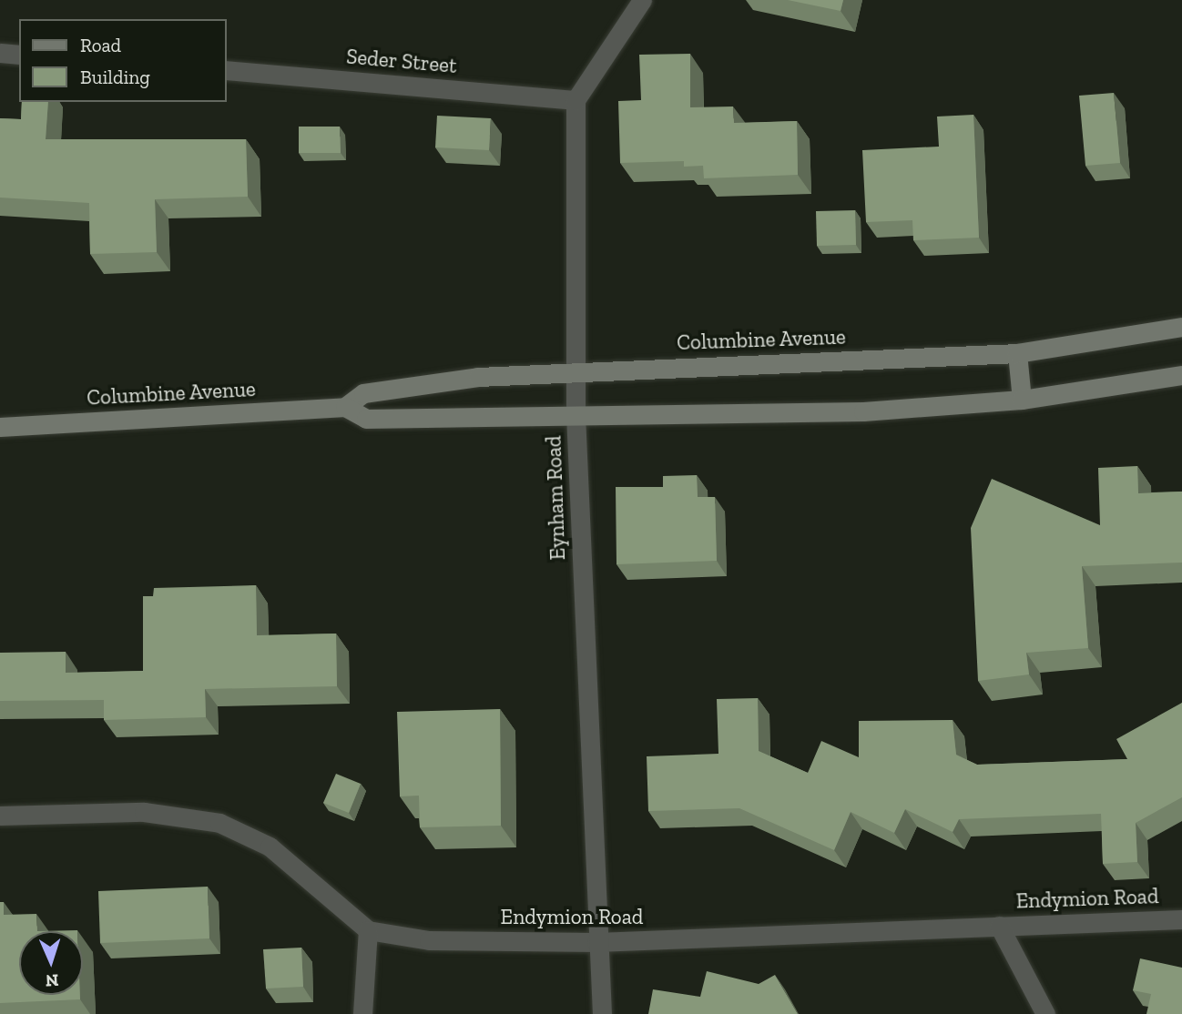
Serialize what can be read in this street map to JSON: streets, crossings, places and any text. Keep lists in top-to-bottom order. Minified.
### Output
{"streets":{"main road":["Columbine Avenue"],"street":["Seder Street","Eynham Road","Endymion Road"]},"crossings":[["Seder Street","Eynham Road"],["Columbine Avenue","Eynham Road"],["Eynham Road","Endymion Road"]],"legend":["Road","Building"],"north":"bottom"}
